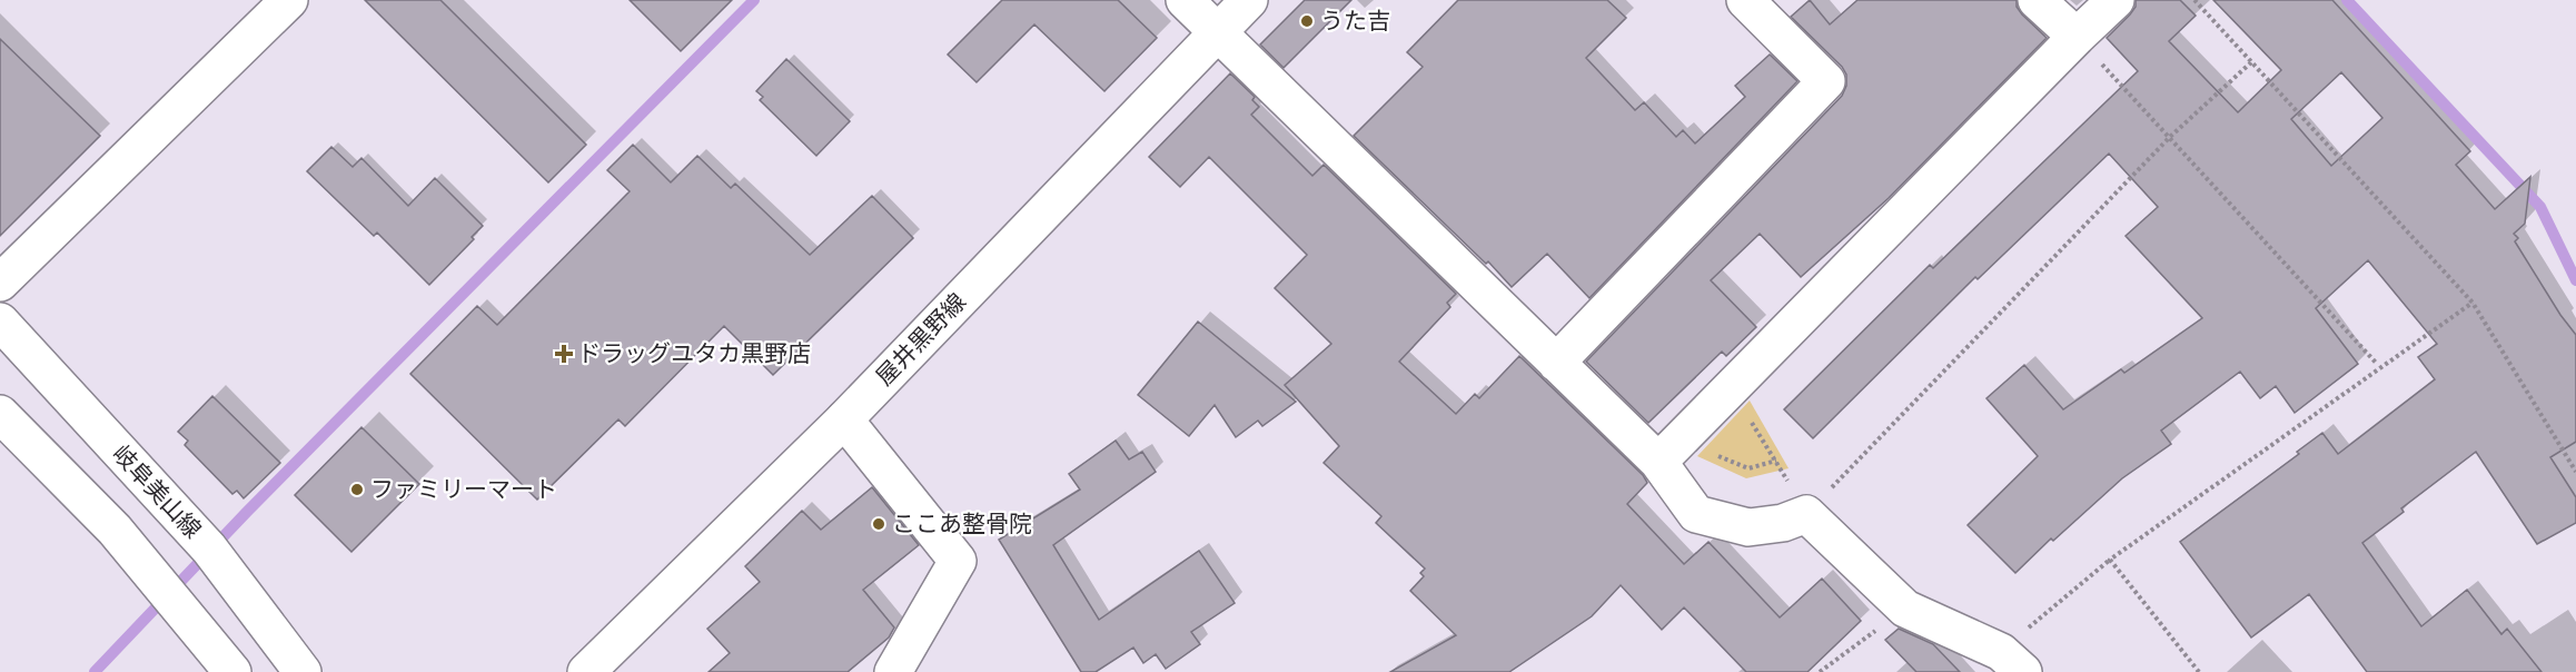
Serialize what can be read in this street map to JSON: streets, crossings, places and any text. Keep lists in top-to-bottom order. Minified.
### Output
{"streets":{"street":["屋井黒野線","岐阜美山線"]},"places":{"other":["うた吉","ファミリーマート","ここあ整骨院"],"health":["ドラッグユタカ黒野店"]}}
